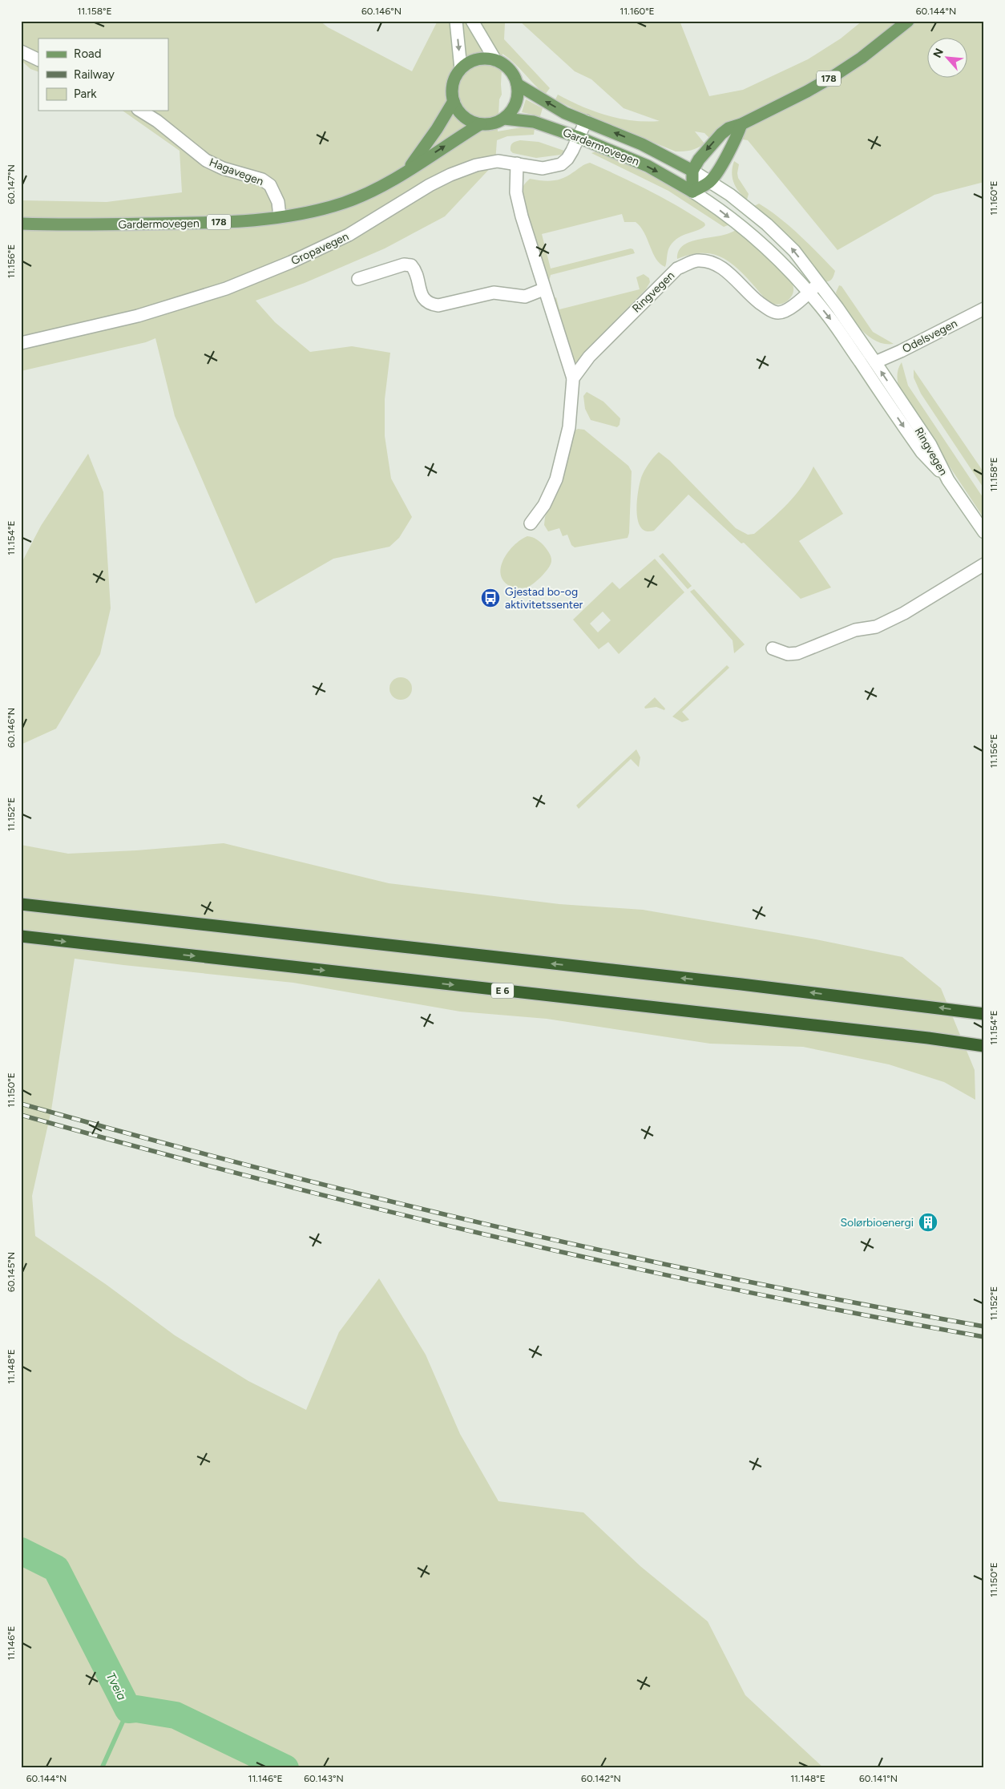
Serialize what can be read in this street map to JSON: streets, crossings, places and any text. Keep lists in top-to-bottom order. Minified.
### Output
{"streets":{"highway":["E 6"],"main road":["178","Gardermovegen"],"street":["Hagavegen","Gropavegen","Ringvegen","Odelsvegen"]},"crossings":[["178","Gardermovegen"],["178","Ringvegen"],["Gardermovegen","Hagavegen"],["Gardermovegen","Gropavegen"],["Gardermovegen","Ringvegen"],["Ringvegen","Odelsvegen"]],"water":["Tveia"],"places":{"bus stop":["Gjestad bo-og aktivitetssenter"],"building":["Solørbioenergi"]},"legend":["Road","Railway","Park"],"north":"top left","coordinates":["11.158°E","60.146°N","11.160°E","60.144°N","60.147°N","11.156°E","11.154°E","11.152°E","11.150°E","60.145°N","11.148°E","11.146°E","60.143°N","60.142°N","60.141°N"]}
